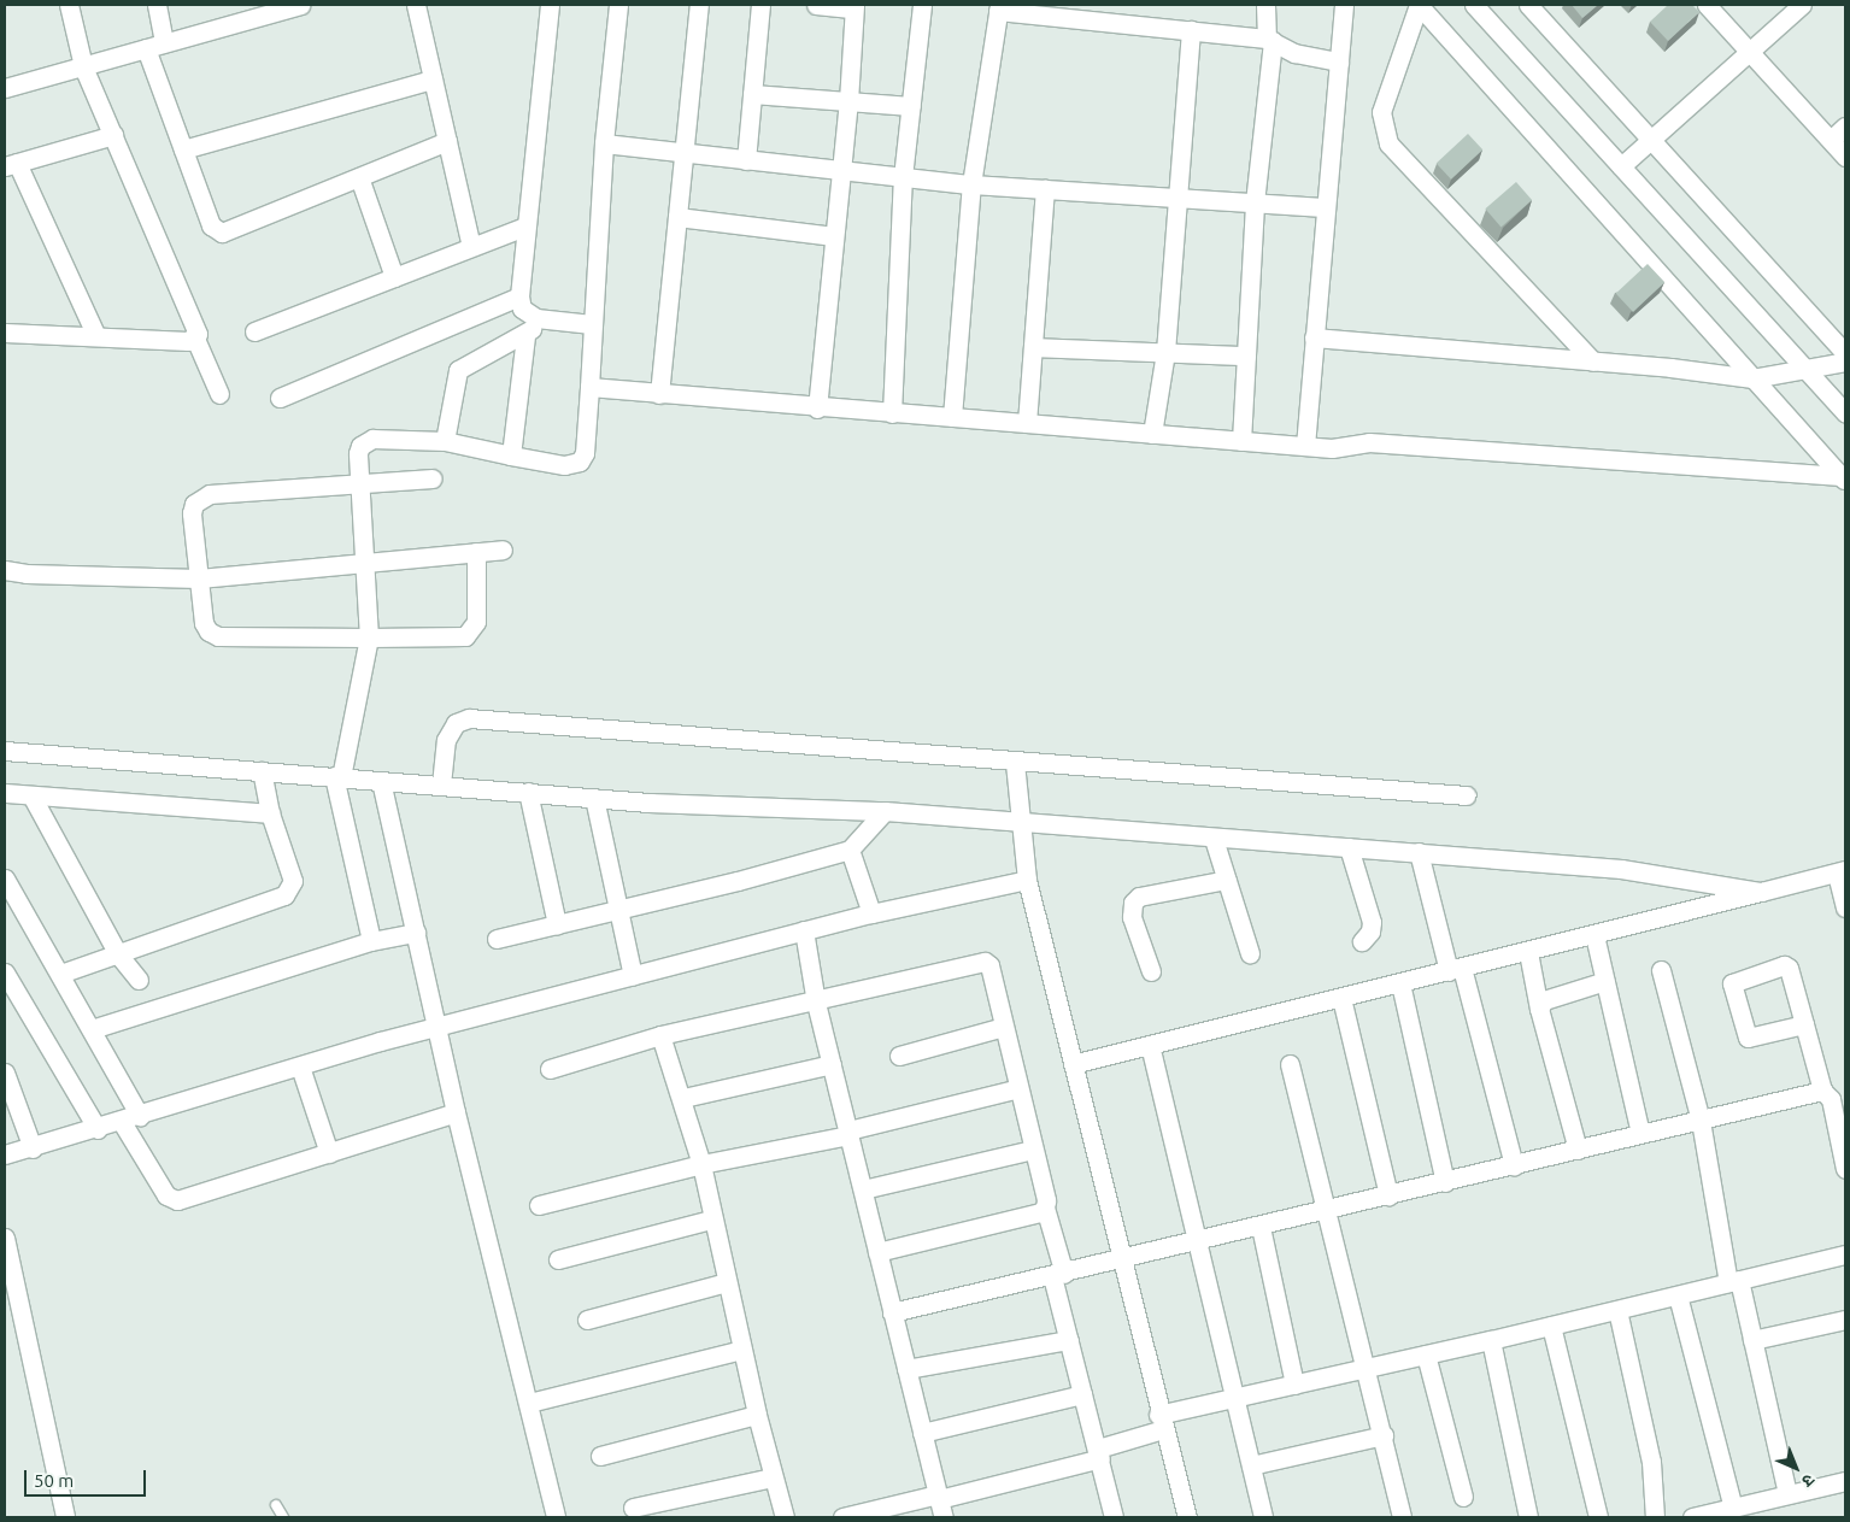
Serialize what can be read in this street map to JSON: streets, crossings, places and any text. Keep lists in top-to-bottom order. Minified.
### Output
{"scale_bar":"50 m","north":"bottom right"}
